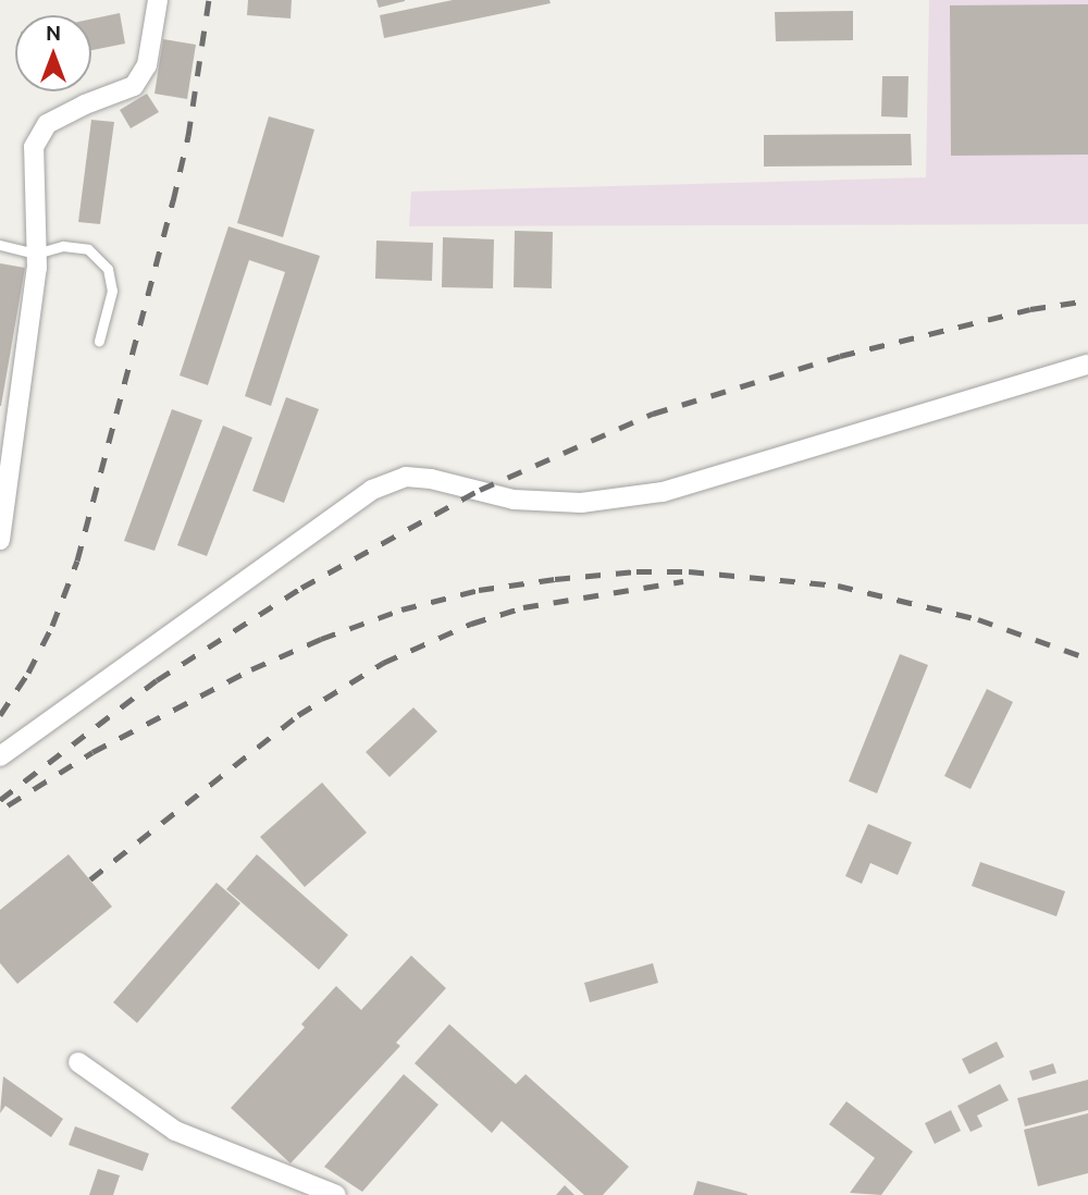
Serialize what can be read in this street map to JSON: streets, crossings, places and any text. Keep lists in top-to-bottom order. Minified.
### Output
{"north":"top"}
